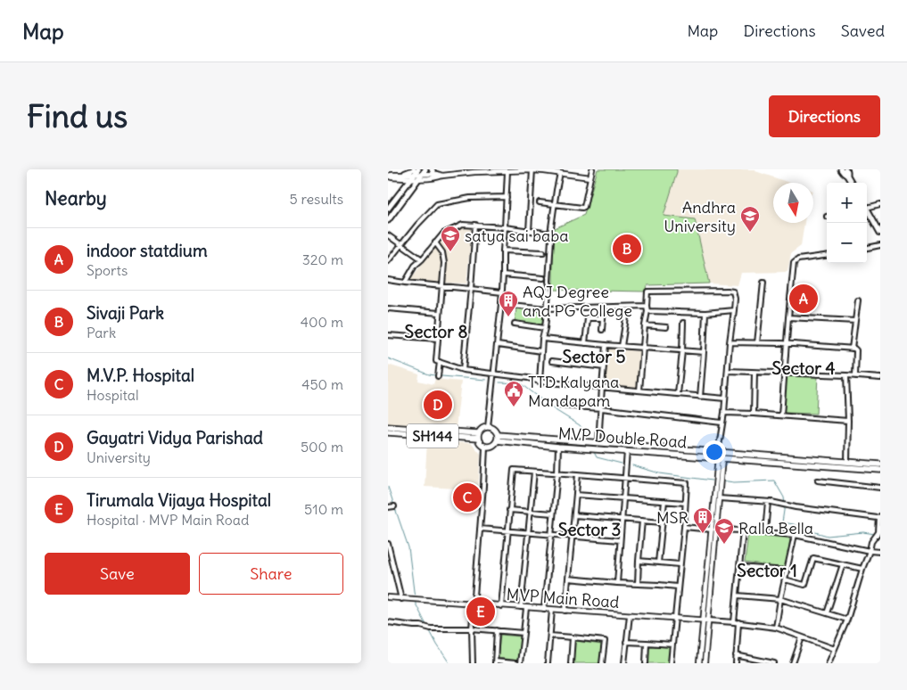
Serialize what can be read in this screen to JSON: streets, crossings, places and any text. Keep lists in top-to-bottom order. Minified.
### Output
{"streets":{"main road":["SH144","MVP Double Road"],"street":["MVP Main Road"]},"crossings":[["SH144","MVP Double Road"]],"districts":["Sector 8","Sector 5","Sector 4","Sector 3","Sector 1"],"places":{"school or university":["Andhra University","satya sai baba","Ralla Bella"],"building":["AQJ Degree and PG College","MSR"],"public building":["TTD Kalyana Mandapam"]},"north":"bottom","page":{"header":"Map","nav":["Map","Directions","Saved"],"buttons":["Directions",["Save","Share"]],"title":"Find us","heading":["Nearby","5 results"],"map_buttons":["+","−"],"list":[{"mark":"A","name":"indoor statdium","note":"Sports","value":"320 m"},{"mark":"B","name":"Sivaji Park","note":"Park","value":"400 m"},{"mark":"C","name":"M.V.P. Hospital","note":"Hospital","value":"450 m"},{"mark":"D","name":"Gayatri Vidya Parishad","note":"University","value":"500 m"},{"mark":"E","name":"Tirumala Vijaya Hospital","note":"Hospital · MVP Main Road","value":"510 m"}],"pins":["B","A","D","C","E"]}}
